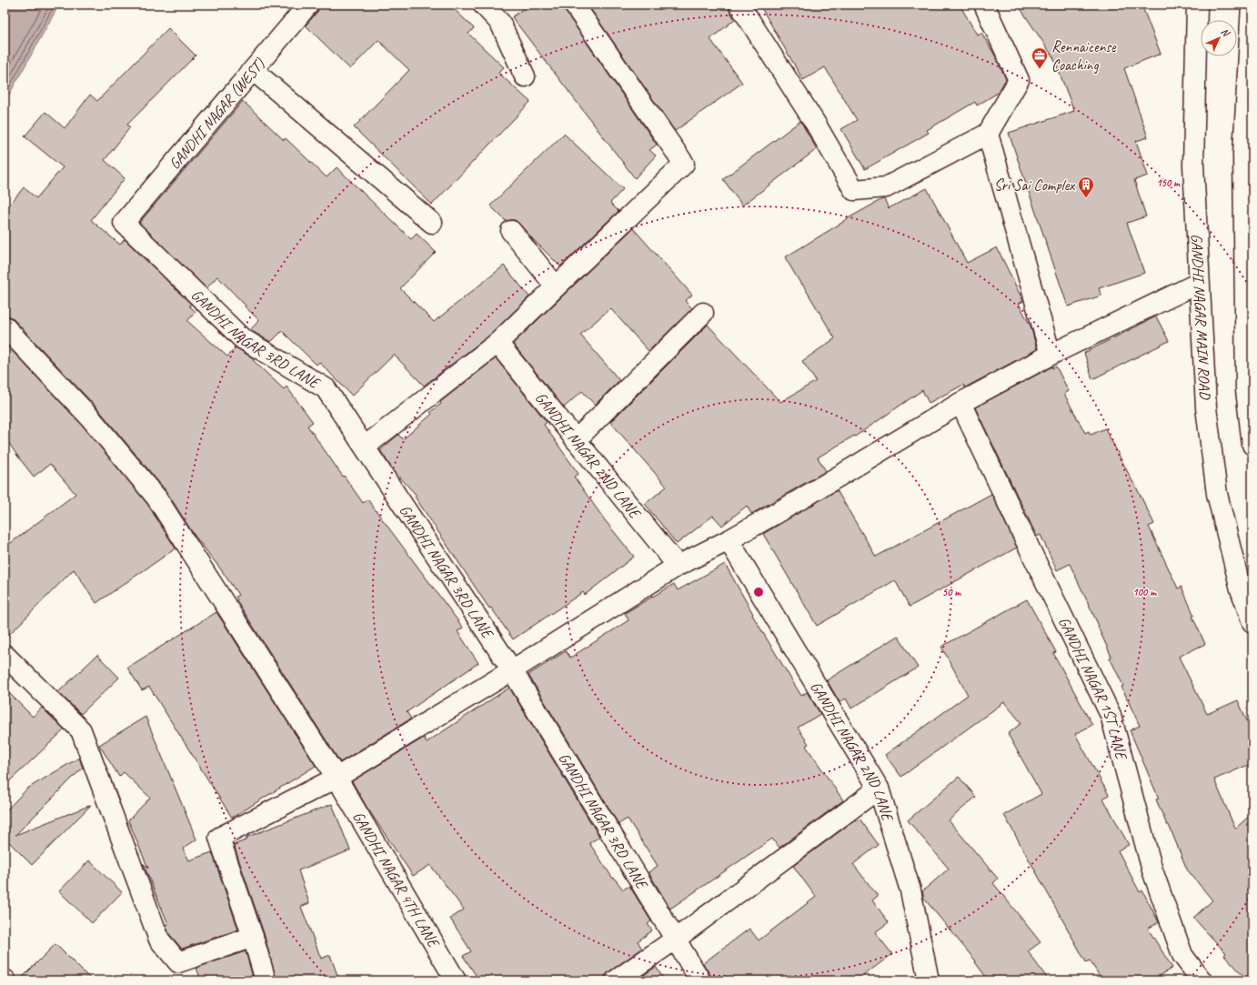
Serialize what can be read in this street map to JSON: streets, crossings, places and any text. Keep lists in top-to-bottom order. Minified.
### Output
{"streets":{"street":["GANDHI NAGAR (WEST)","GANDHI NAGAR MAIN ROAD","GANDHI NAGAR 3RD LANE","GANDHI NAGAR 2ND LANE","GANDHI NAGAR 1ST LANE","GANDHI NAGAR 4TH LANE"]},"crossings":[["GANDHI NAGAR (WEST)","GANDHI NAGAR 3RD LANE"]],"places":{"office":["Rennaicense Coaching"],"building":["Sri Sai Complex"]},"north":"top right","rings":["150 m","50 m","100 m"]}
